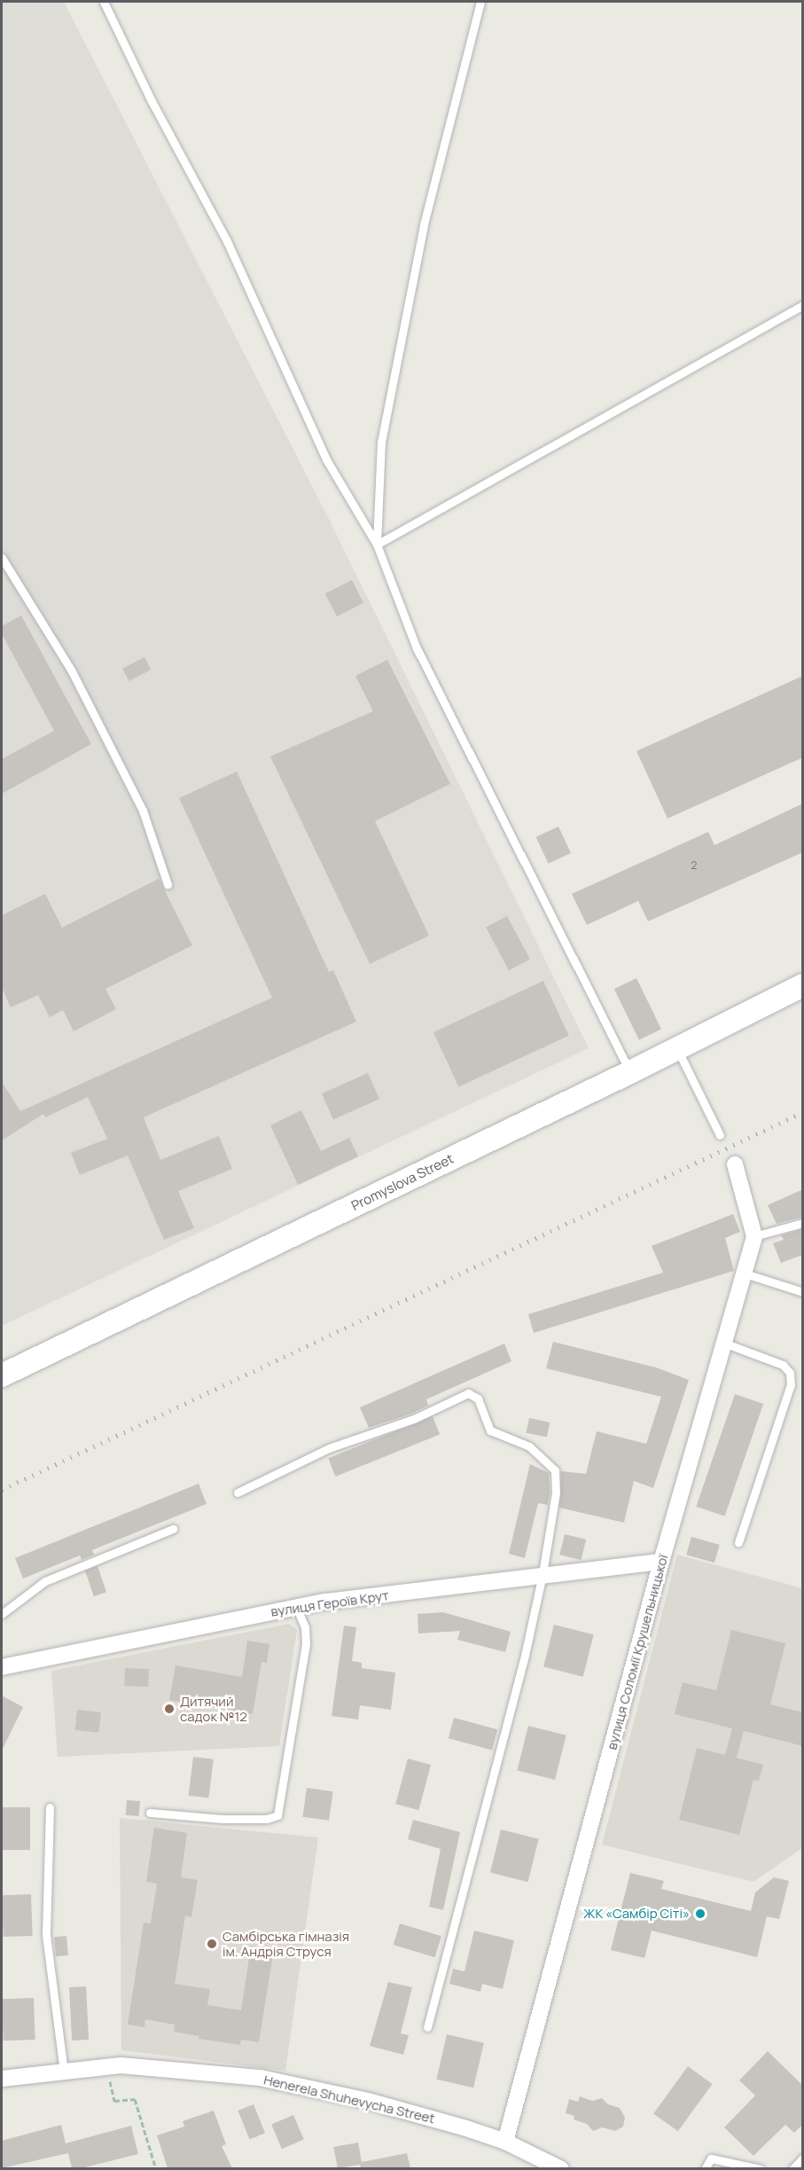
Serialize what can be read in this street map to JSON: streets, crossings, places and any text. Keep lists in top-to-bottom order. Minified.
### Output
{"streets":{"street":["Promyslova Street","вулиця Героїв Крут","вулиця Соломії Крушельницької","Henerela Shuhevycha Street"]},"crossings":[["вулиця Героїв Крут","вулиця Соломії Крушельницької"],["вулиця Соломії Крушельницької","Henerela Shuhevycha Street"]],"places":["Дитячий садок №12","ЖК «Самбір Сіті»","Самбірська гімназія ім. Андрія Струся"],"house_numbers":["2"]}
